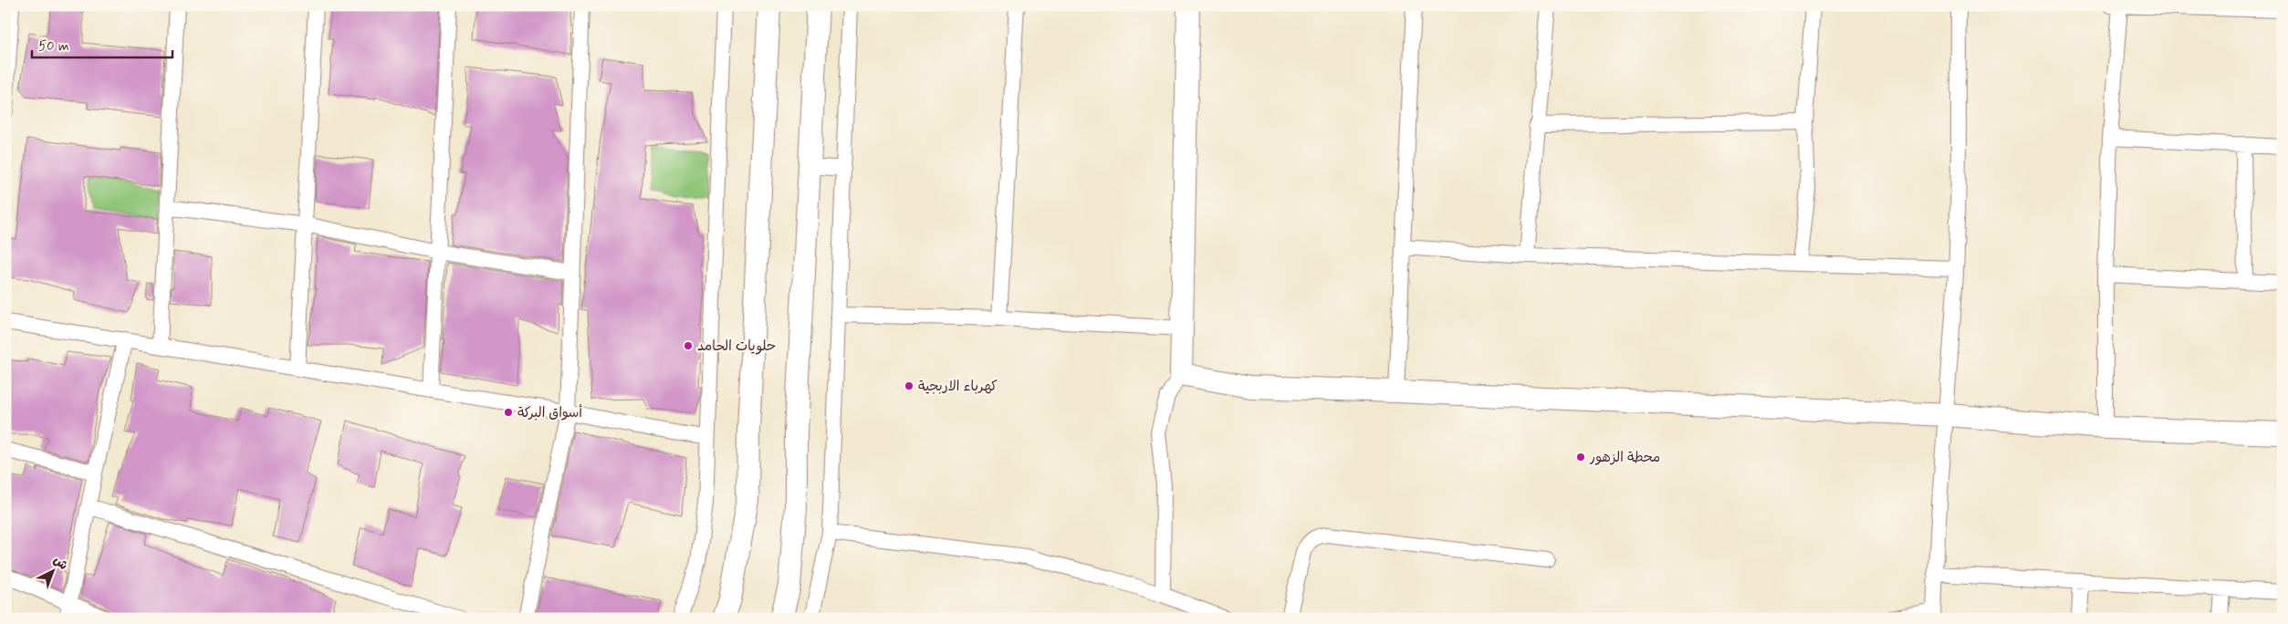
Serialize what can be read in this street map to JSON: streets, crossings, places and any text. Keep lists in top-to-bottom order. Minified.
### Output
{"places":["حلويات الحامد","كهرباء الاربجية","أسواق البركة","محطة الزهور"],"scale_bar":"50 m","north":"top right"}
